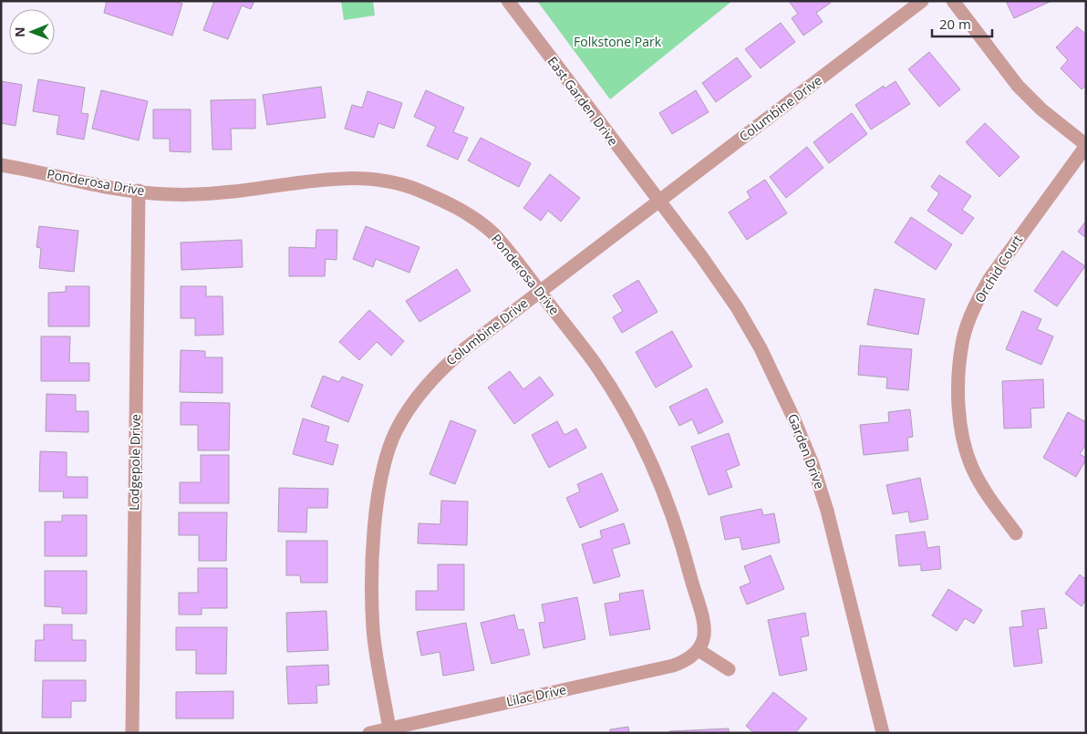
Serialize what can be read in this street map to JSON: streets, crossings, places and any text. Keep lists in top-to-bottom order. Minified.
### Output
{"streets":{"street":["East Garden Drive","Columbine Drive","Ponderosa Drive","Orchid Court","Garden Drive","Lodgepole Drive","Lilac Drive"]},"crossings":[["East Garden Drive","Columbine Drive"],["East Garden Drive","Garden Drive"],["Columbine Drive","Ponderosa Drive"],["Columbine Drive","Garden Drive"],["Columbine Drive","Lilac Drive"],["Ponderosa Drive","Lodgepole Drive"],["Ponderosa Drive","Lilac Drive"]],"parks":["Folkstone Park"],"scale_bar":"20 m","north":"left"}
